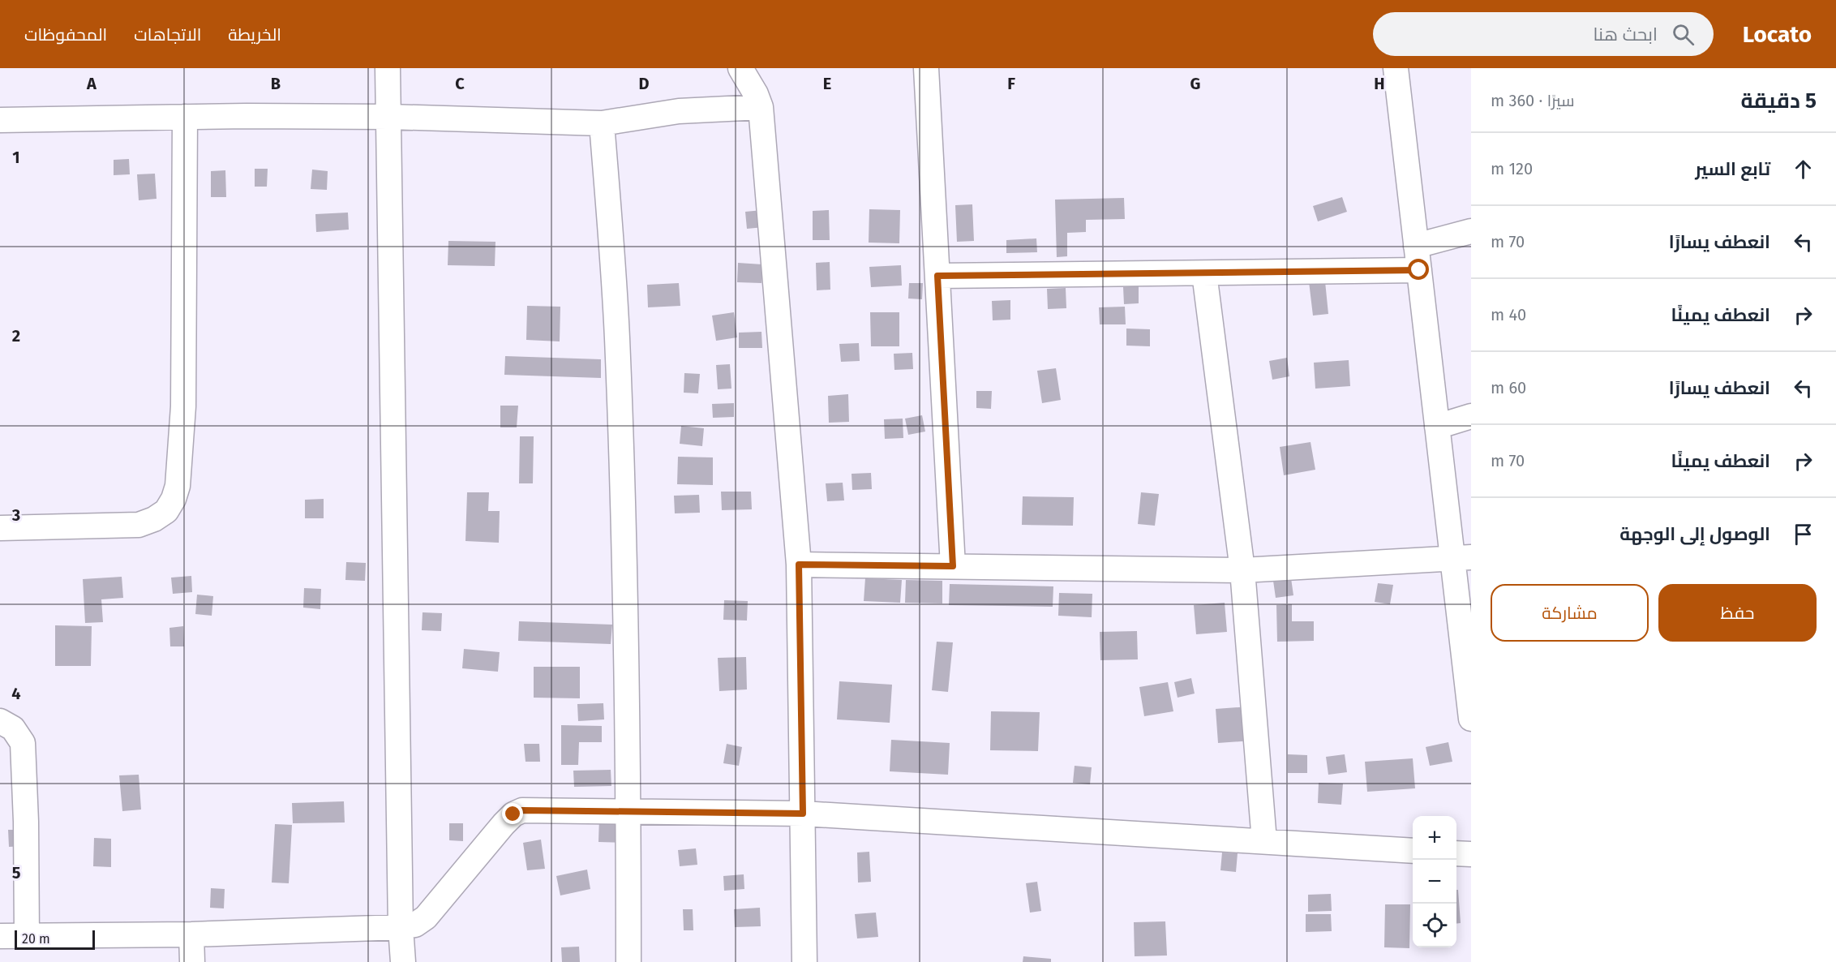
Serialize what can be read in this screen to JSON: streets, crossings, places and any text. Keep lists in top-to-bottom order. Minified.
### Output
{"scale_bar":"20 m","page":{"header":"Locato","search":"ابحث هنا","nav":["الخريطة","الاتجاهات","المحفوظات"],"heading":["5 دقيقة","سيرًا · 360 m"],"list":[["تابع السير","120 m"],["انعطف يسارًا","70 m"],["انعطف يمينًا","40 m"],["انعطف يسارًا","60 m"],["انعطف يمينًا","70 m"],"الوصول إلى الوجهة"],"buttons":["حفظ","مشاركة"],"map_buttons":["+","−"],"scale":"20 m"},"grid":{"columns":["A","B","C","D","E","F","G","H"],"rows":["1","2","3","4","5"]}}
